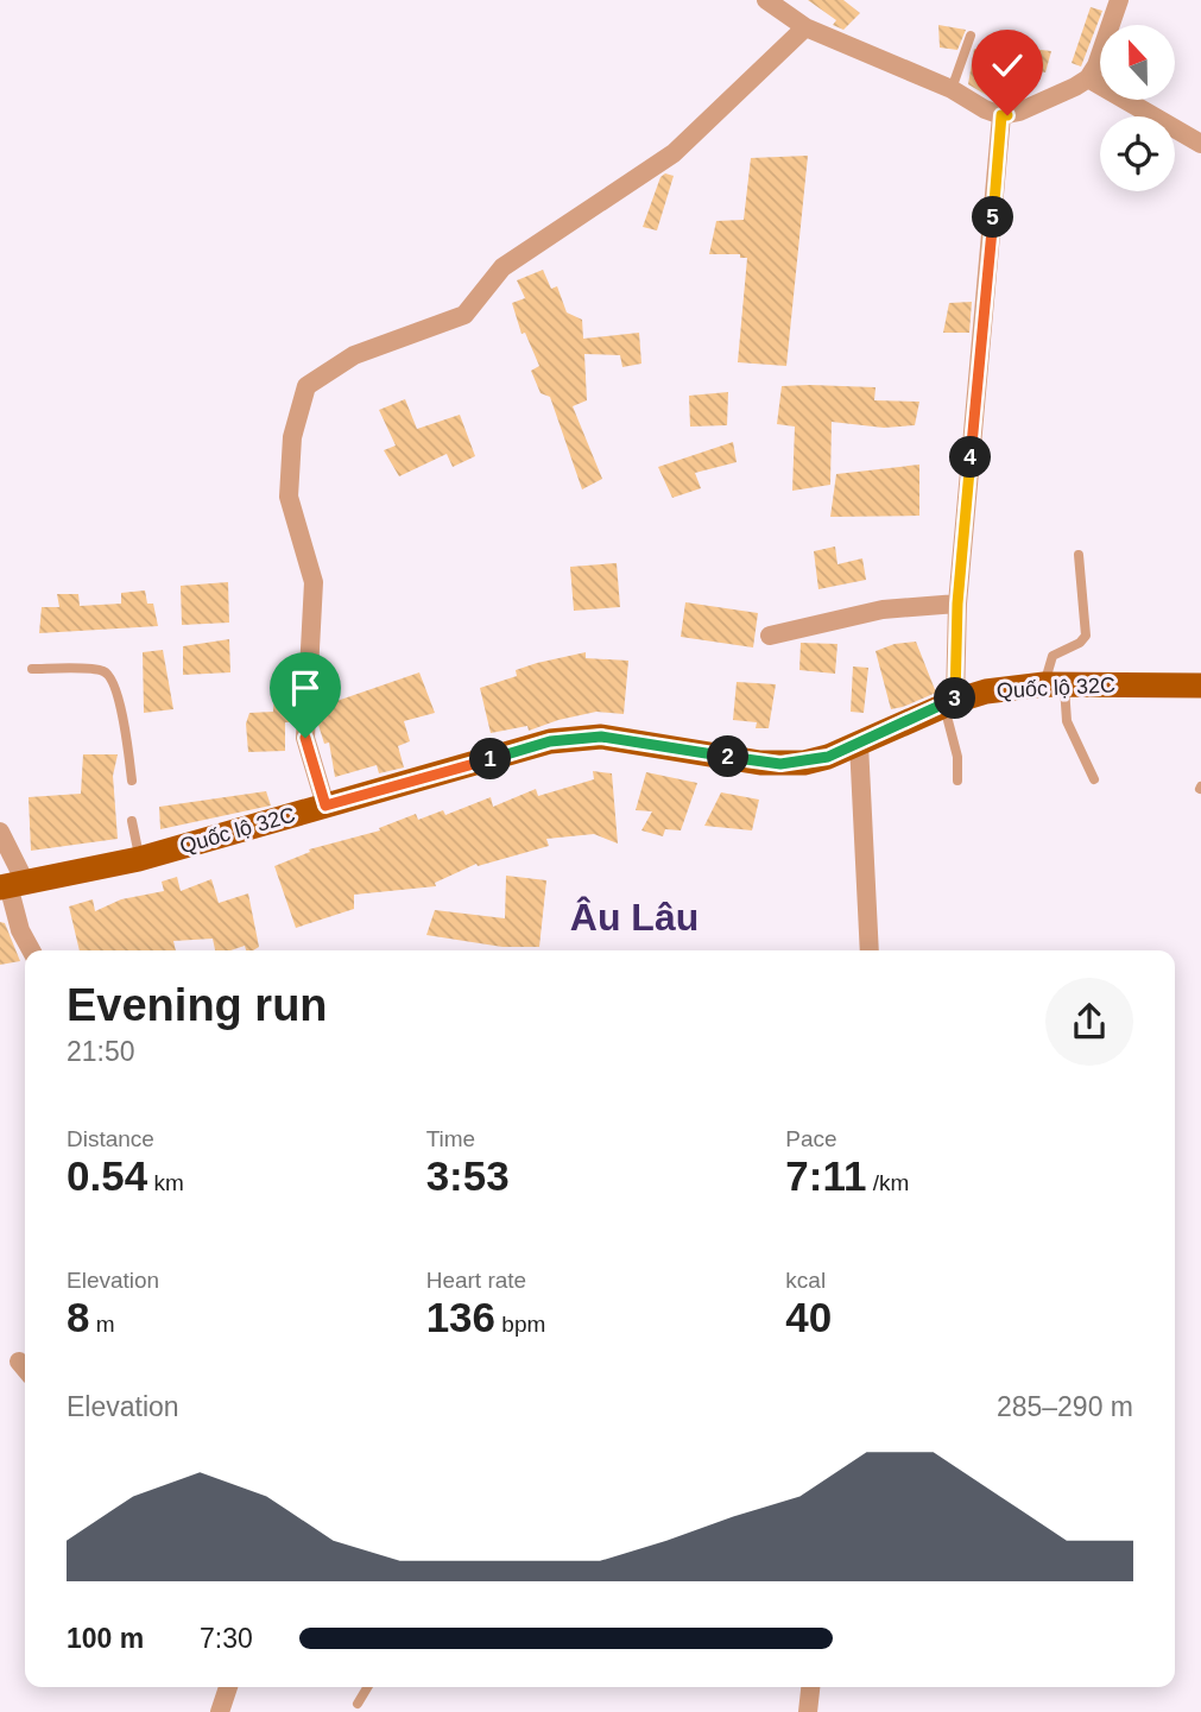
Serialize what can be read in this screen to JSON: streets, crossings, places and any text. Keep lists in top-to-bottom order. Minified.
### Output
{"streets":{"main road":["Quốc lộ 32C"]},"districts":["Âu Lâu"],"north":"top","page":{"pins":["5","4","3","2","1"],"heading":["Evening run","21:50"],"stats":[["Distance","0.54 km"],["Time","3:53"],["Pace","7:11 /km"],["Elevation","8 m"],["Heart rate","136 bpm"],["kcal","40"]],"chart":["Elevation","285–290 m"],"list":[{"name":"100 m","note":"7:30"}]}}
